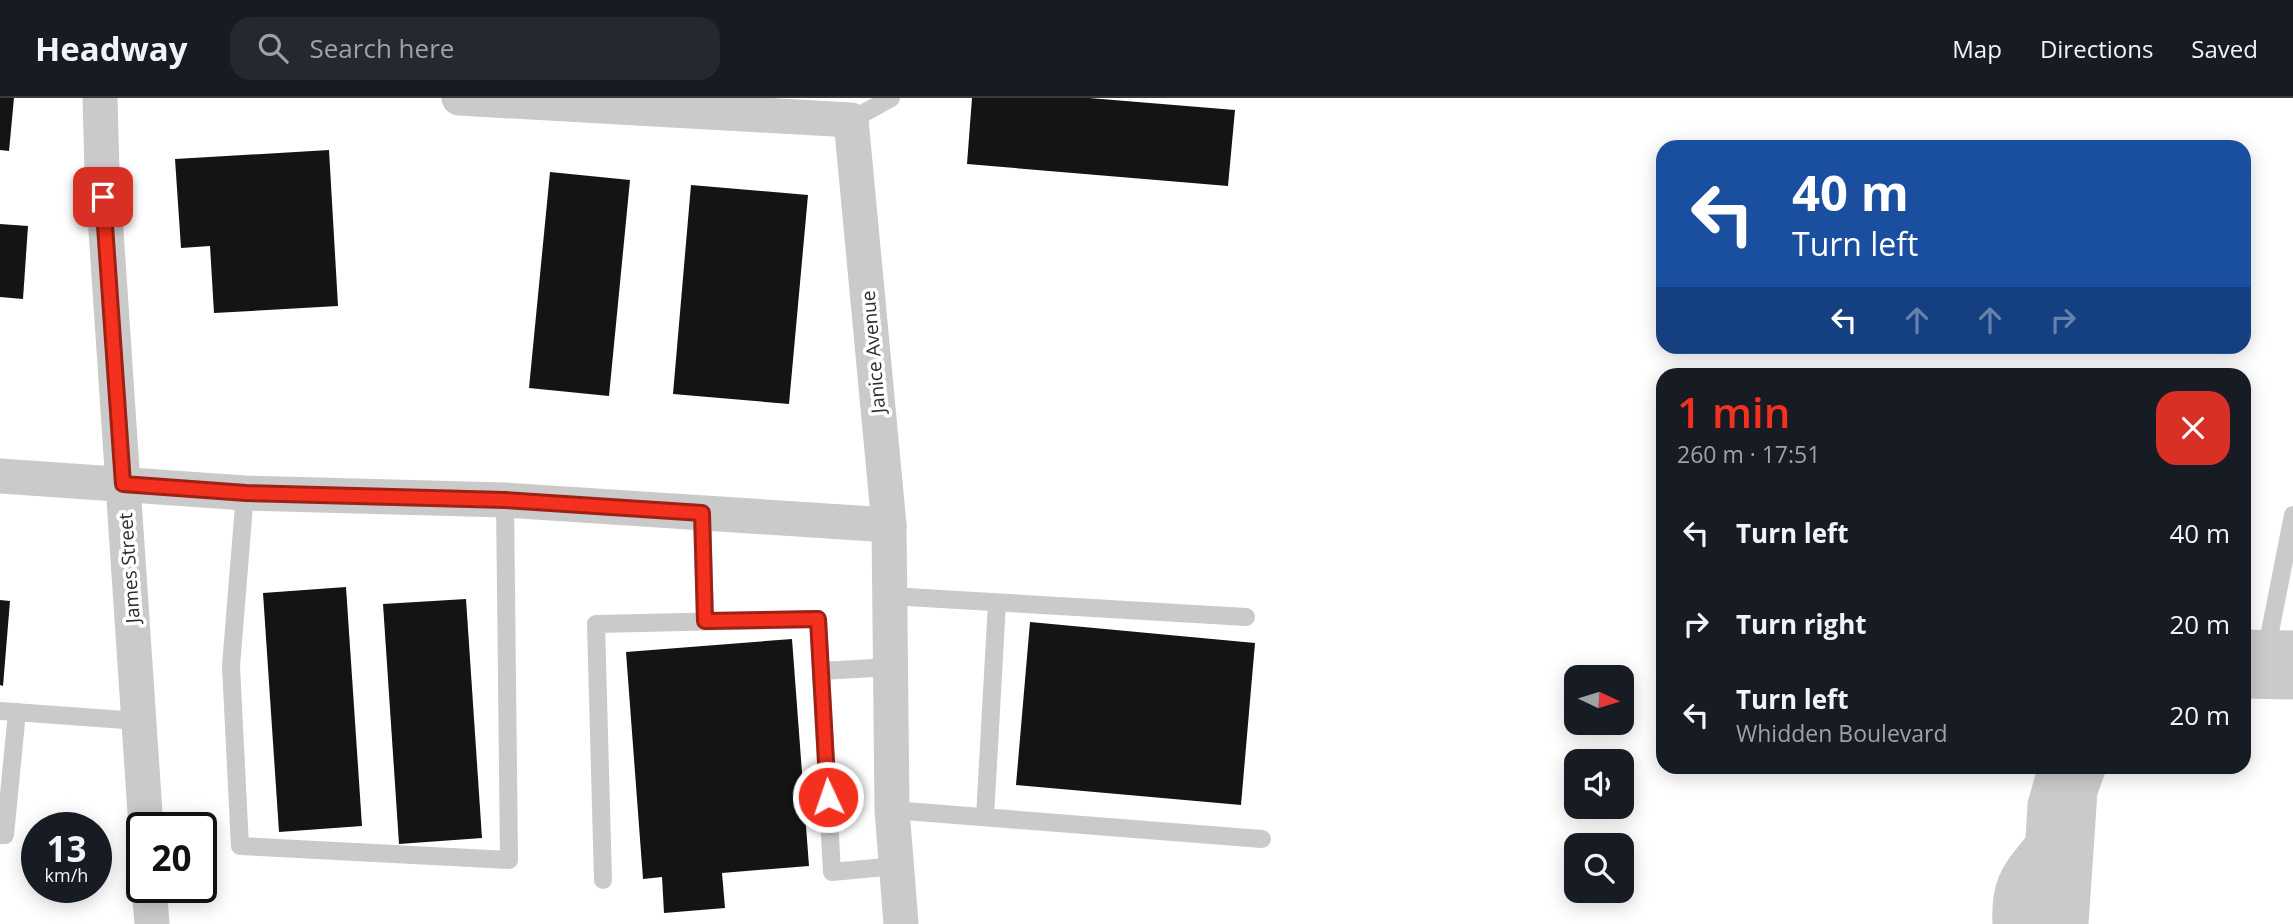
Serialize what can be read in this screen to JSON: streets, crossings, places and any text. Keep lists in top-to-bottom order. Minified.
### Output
{"streets":{"street":["Janice Avenue","James Street"]},"north":"right","page":{"header":"Headway","search":"Search here","nav":["Map","Directions","Saved"],"turn":["40 m","Turn left"],"heading":["1 min","260 m · 17:51"],"list":[{"name":"Turn left","value":"40 m"},{"name":"Turn right","value":"20 m"},{"name":"Turn left","note":"Whidden Boulevard","value":"20 m"}],"speed":"13 km/h","limit":"20"}}
